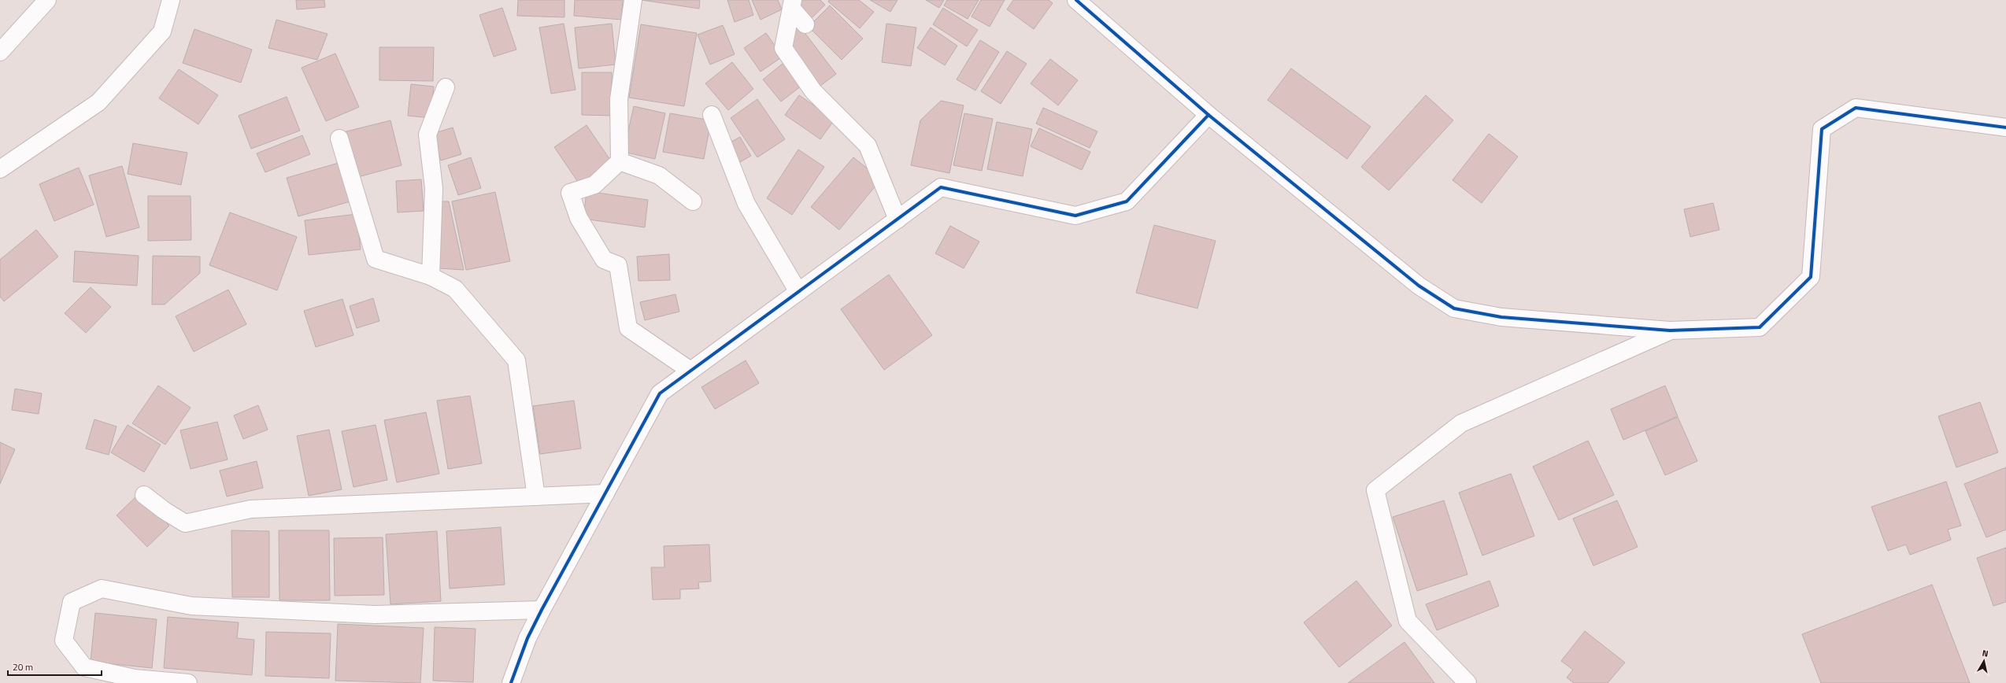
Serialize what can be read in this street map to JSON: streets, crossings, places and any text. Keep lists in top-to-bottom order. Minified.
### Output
{"scale_bar":"20 m","north":"top"}
